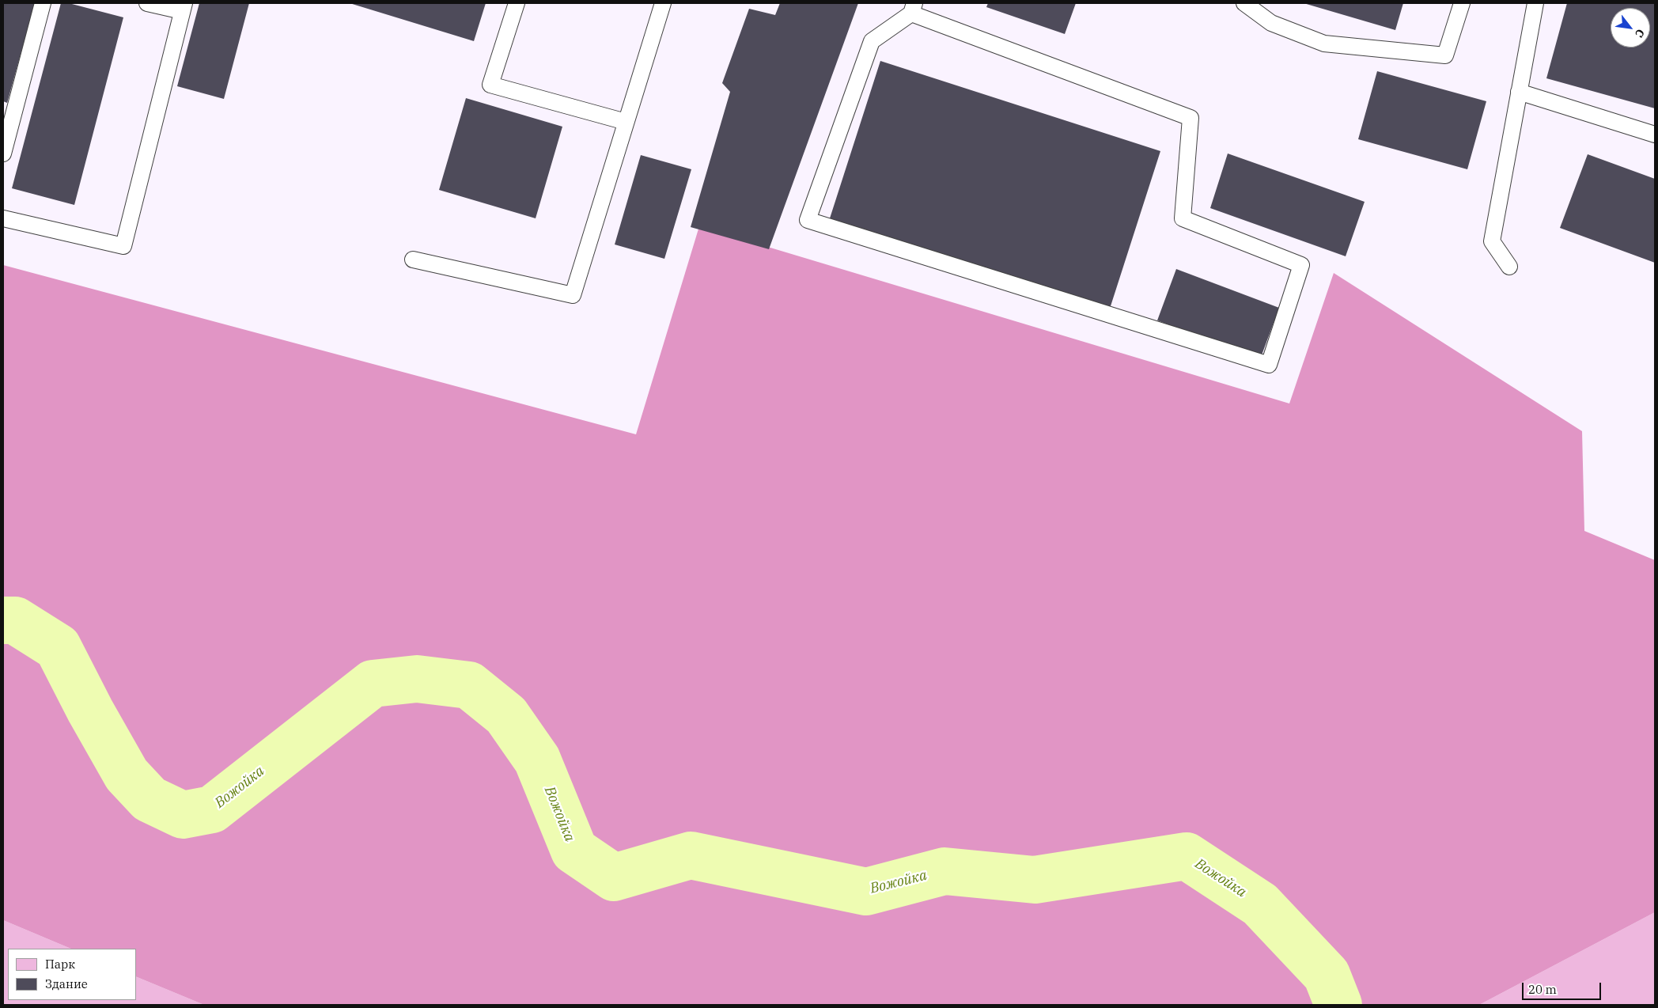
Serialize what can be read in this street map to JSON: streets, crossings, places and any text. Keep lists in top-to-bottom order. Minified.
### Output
{"water":["Вожойка"],"legend":["Парк","Здание"],"scale_bar":"20 m","north":"bottom right"}
